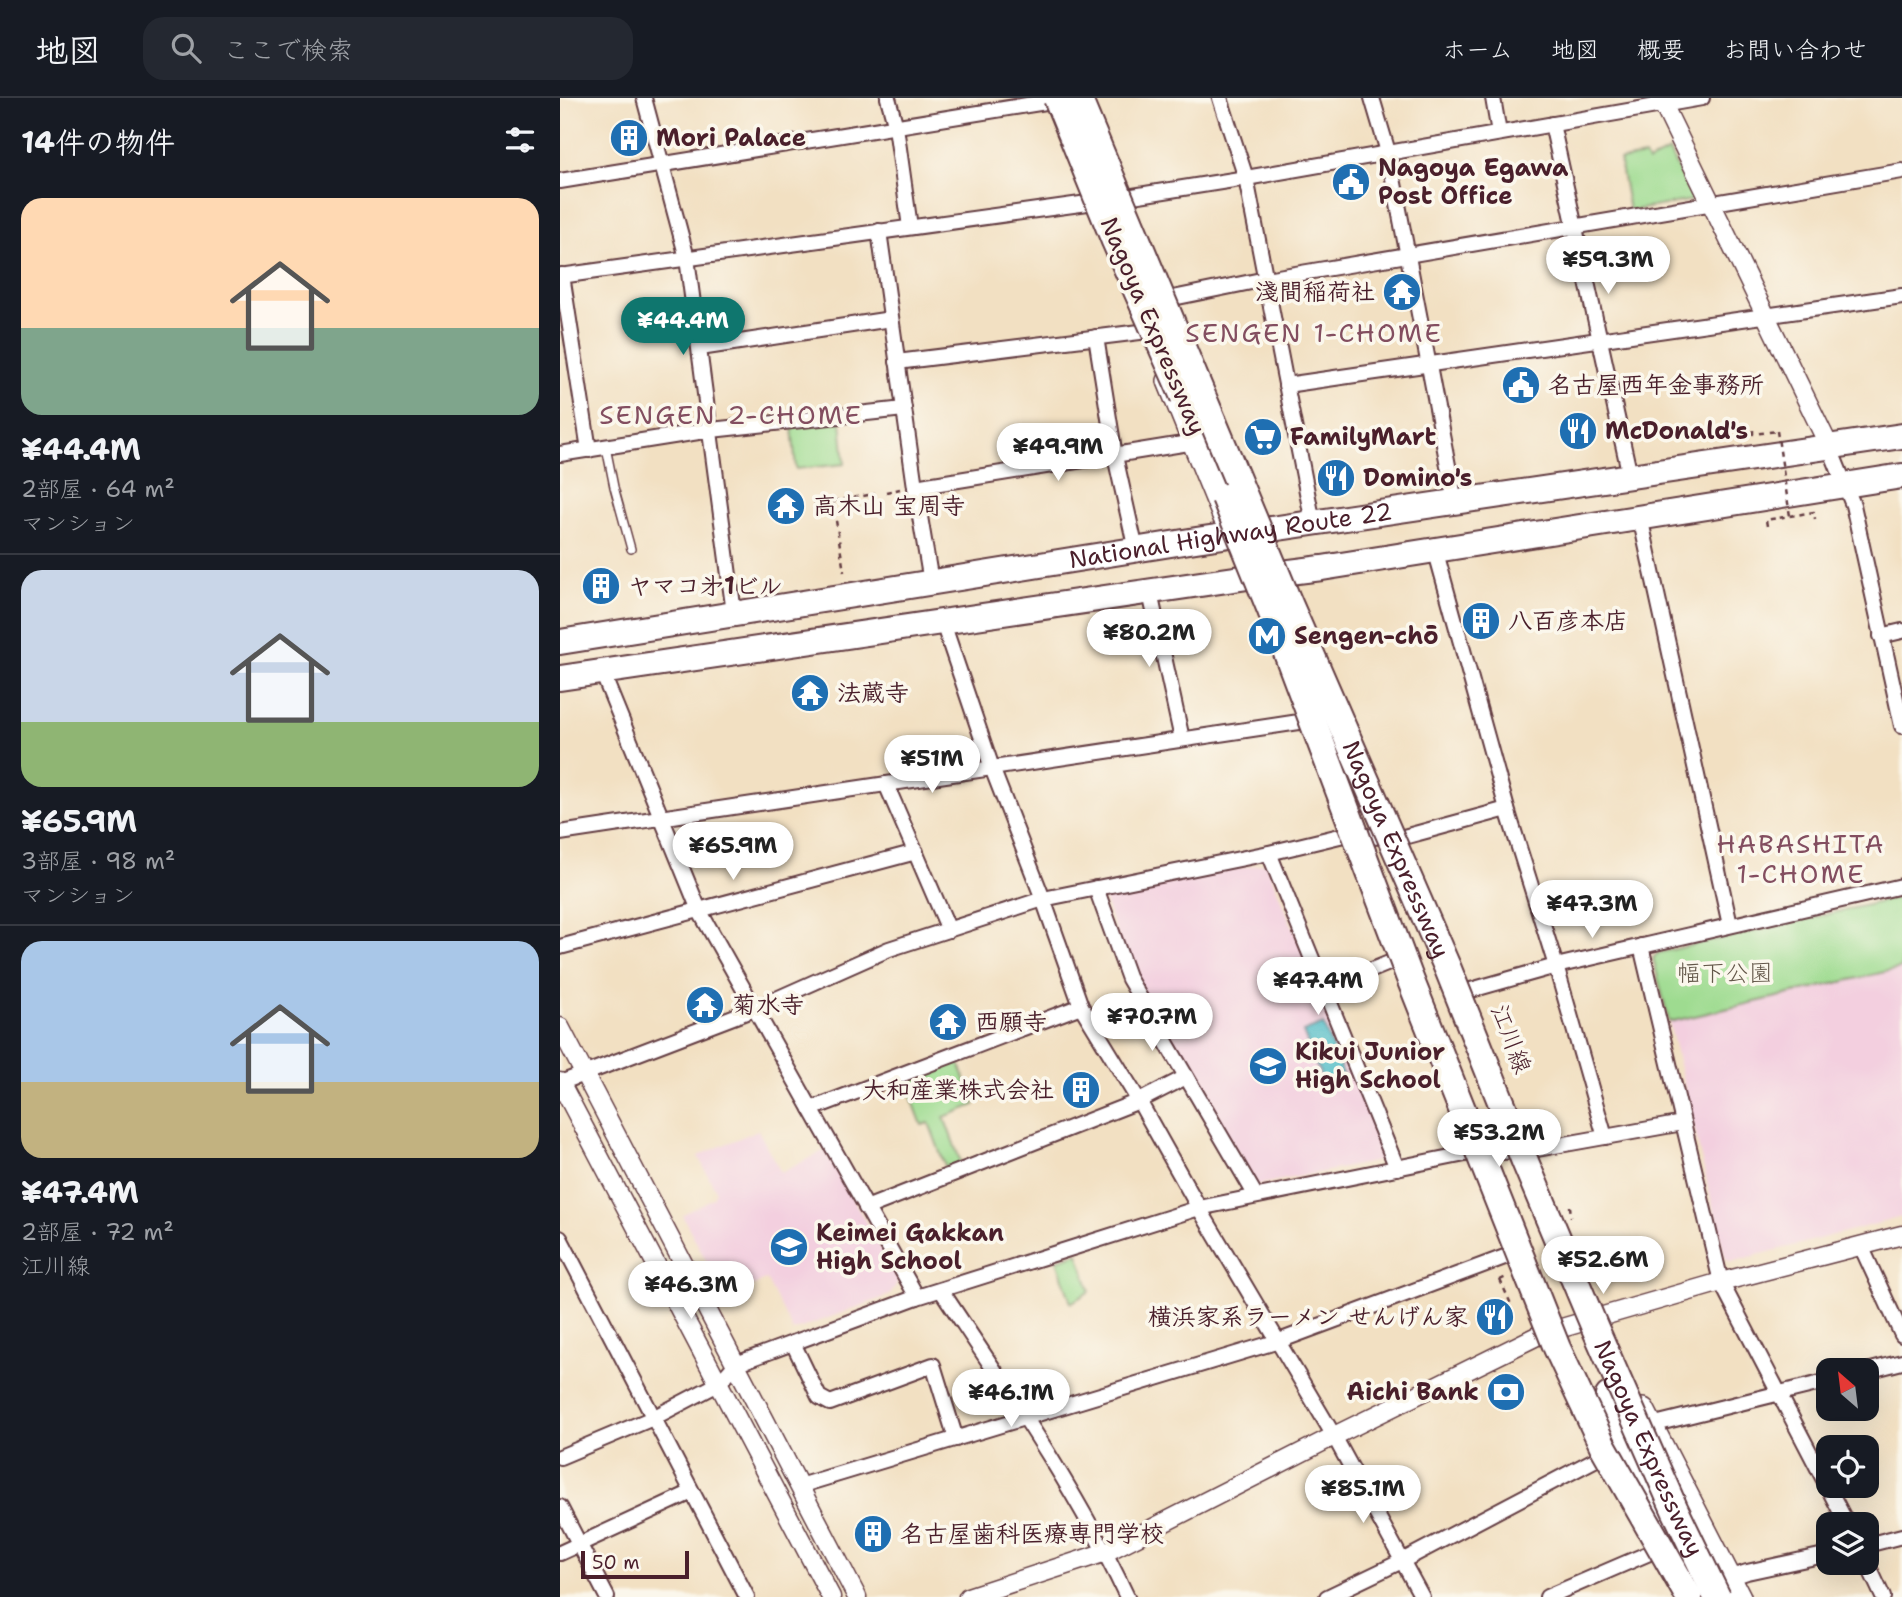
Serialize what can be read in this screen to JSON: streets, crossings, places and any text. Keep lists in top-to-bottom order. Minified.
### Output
{"streets":{"highway":["Nagoya Expressway","National Highway Route 22"],"main road":["江川線"]},"crossings":[["Nagoya Expressway","江川線"],["National Highway Route 22","江川線"]],"districts":["SENGEN 1-CHOME","SENGEN 2-CHOME","HABASHITA 1-CHOME"],"parks":["幅下公園"],"places":{"building":["Mori Palace","ヤマコ㐧1ビル","八百彦本店","大和産業株式会社","名古屋歯科医療専門学校"],"public building":["Nagoya Egawa Post Office","名古屋西年金事務所"],"temple":["淺間稲荷社","高木山 宝周寺","法蔵寺","菊水寺","西願寺"],"restaurant":["McDonald's","Domino's","横浜家系ラーメン せんげん家"],"supermarket":["FamilyMart"],"metro station":["Sengen-chō"],"school or university":["Kikui Junior High School","Keimei Gakkan High School"],"bank":["Aichi Bank"]},"scale_bar":"50 m","north":"top left","page":{"header":"地図","search":"ここで検索","nav":["ホーム","地図","概要","お問い合わせ"],"heading":"14件の物件","list":[{"name":"¥44.4M","note":"2部屋 · 64 m² · マンション"},{"name":"¥65.9M","note":"3部屋 · 98 m² · マンション"},{"name":"¥47.4M","note":"2部屋 · 72 m² · 江川線"}],"price":["¥59.3M","¥44.4M","¥49.9M","¥80.2M","¥51M","¥65.9M","¥47.3M","¥47.4M","¥70.7M","¥53.2M","¥52.6M","¥46.3M","¥46.1M","¥85.1M"],"scale":"50 m"}}
